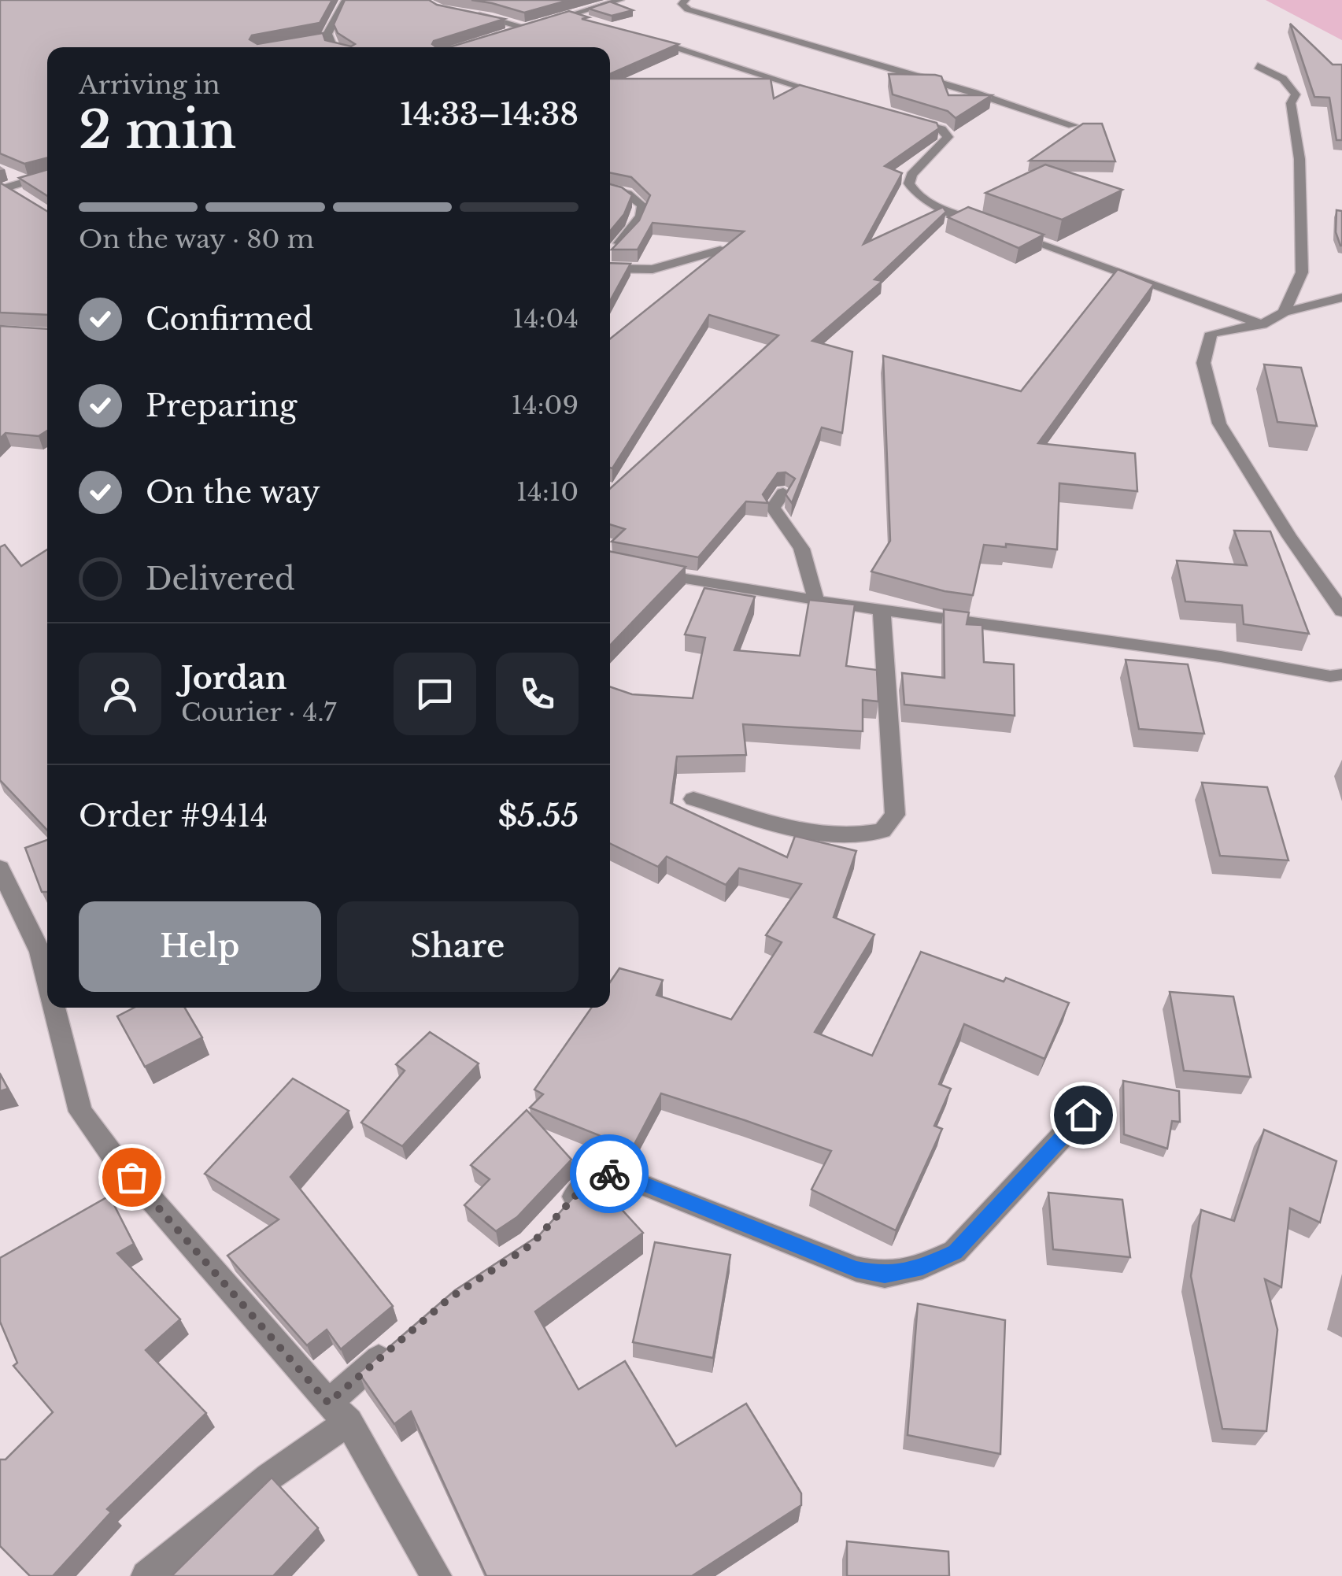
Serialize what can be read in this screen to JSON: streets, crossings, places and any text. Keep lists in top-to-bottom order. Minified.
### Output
{"page":{"heading":["2 min","Arriving in","14:33–14:38"],"panel":["Jordan","Courier · 4.7","Order #9414","$5.55"],"bar":"On the way · 80 m","list":[["Confirmed","14:04"],["Preparing","14:09"],["On the way","14:10"],"Delivered"],"buttons":["Help","Share"]}}
